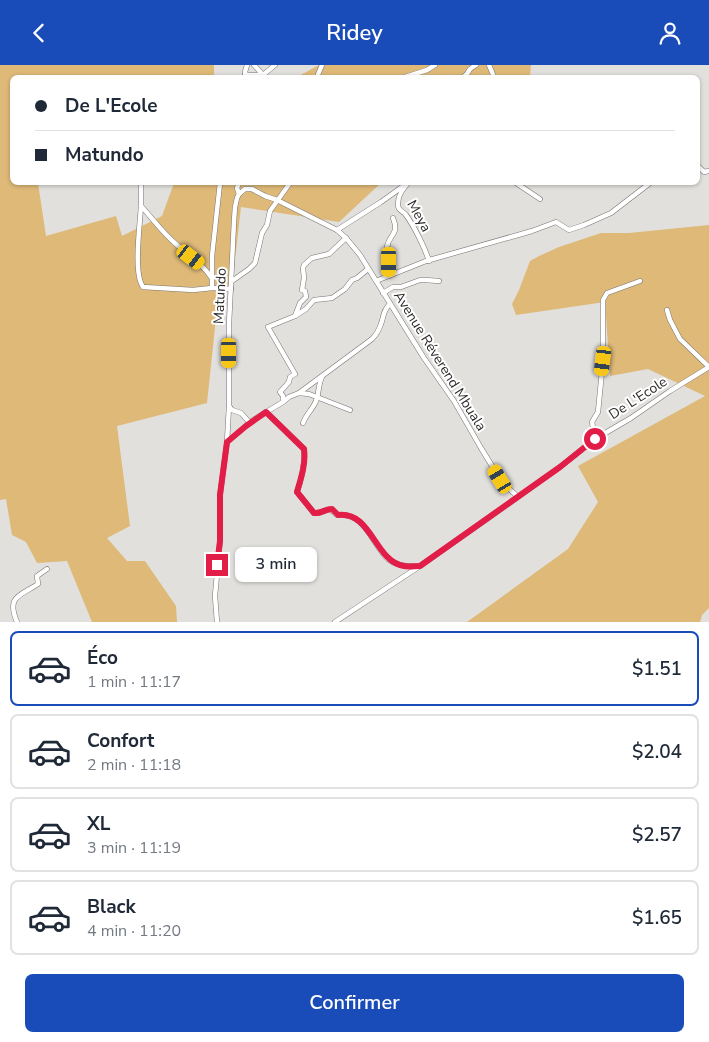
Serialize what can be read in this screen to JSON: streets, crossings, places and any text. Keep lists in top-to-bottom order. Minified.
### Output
{"streets":{"street":["Meya","Matundo","Avenue Réverend Mbuala","De L'Ecole"]},"crossings":[["Avenue Réverend Mbuala","De L'Ecole"]],"page":{"header":"Ridey","banner":["De L'Ecole","Matundo"],"bubble":"3 min","list":[{"name":"Éco","note":"1 min · 11:17","value":"$1.51"},{"name":"Confort","note":"2 min · 11:18","value":"$2.04"},{"name":"XL","note":"3 min · 11:19","value":"$2.57"},{"name":"Black","note":"4 min · 11:20","value":"$1.65"}],"buttons":"Confirmer"}}
